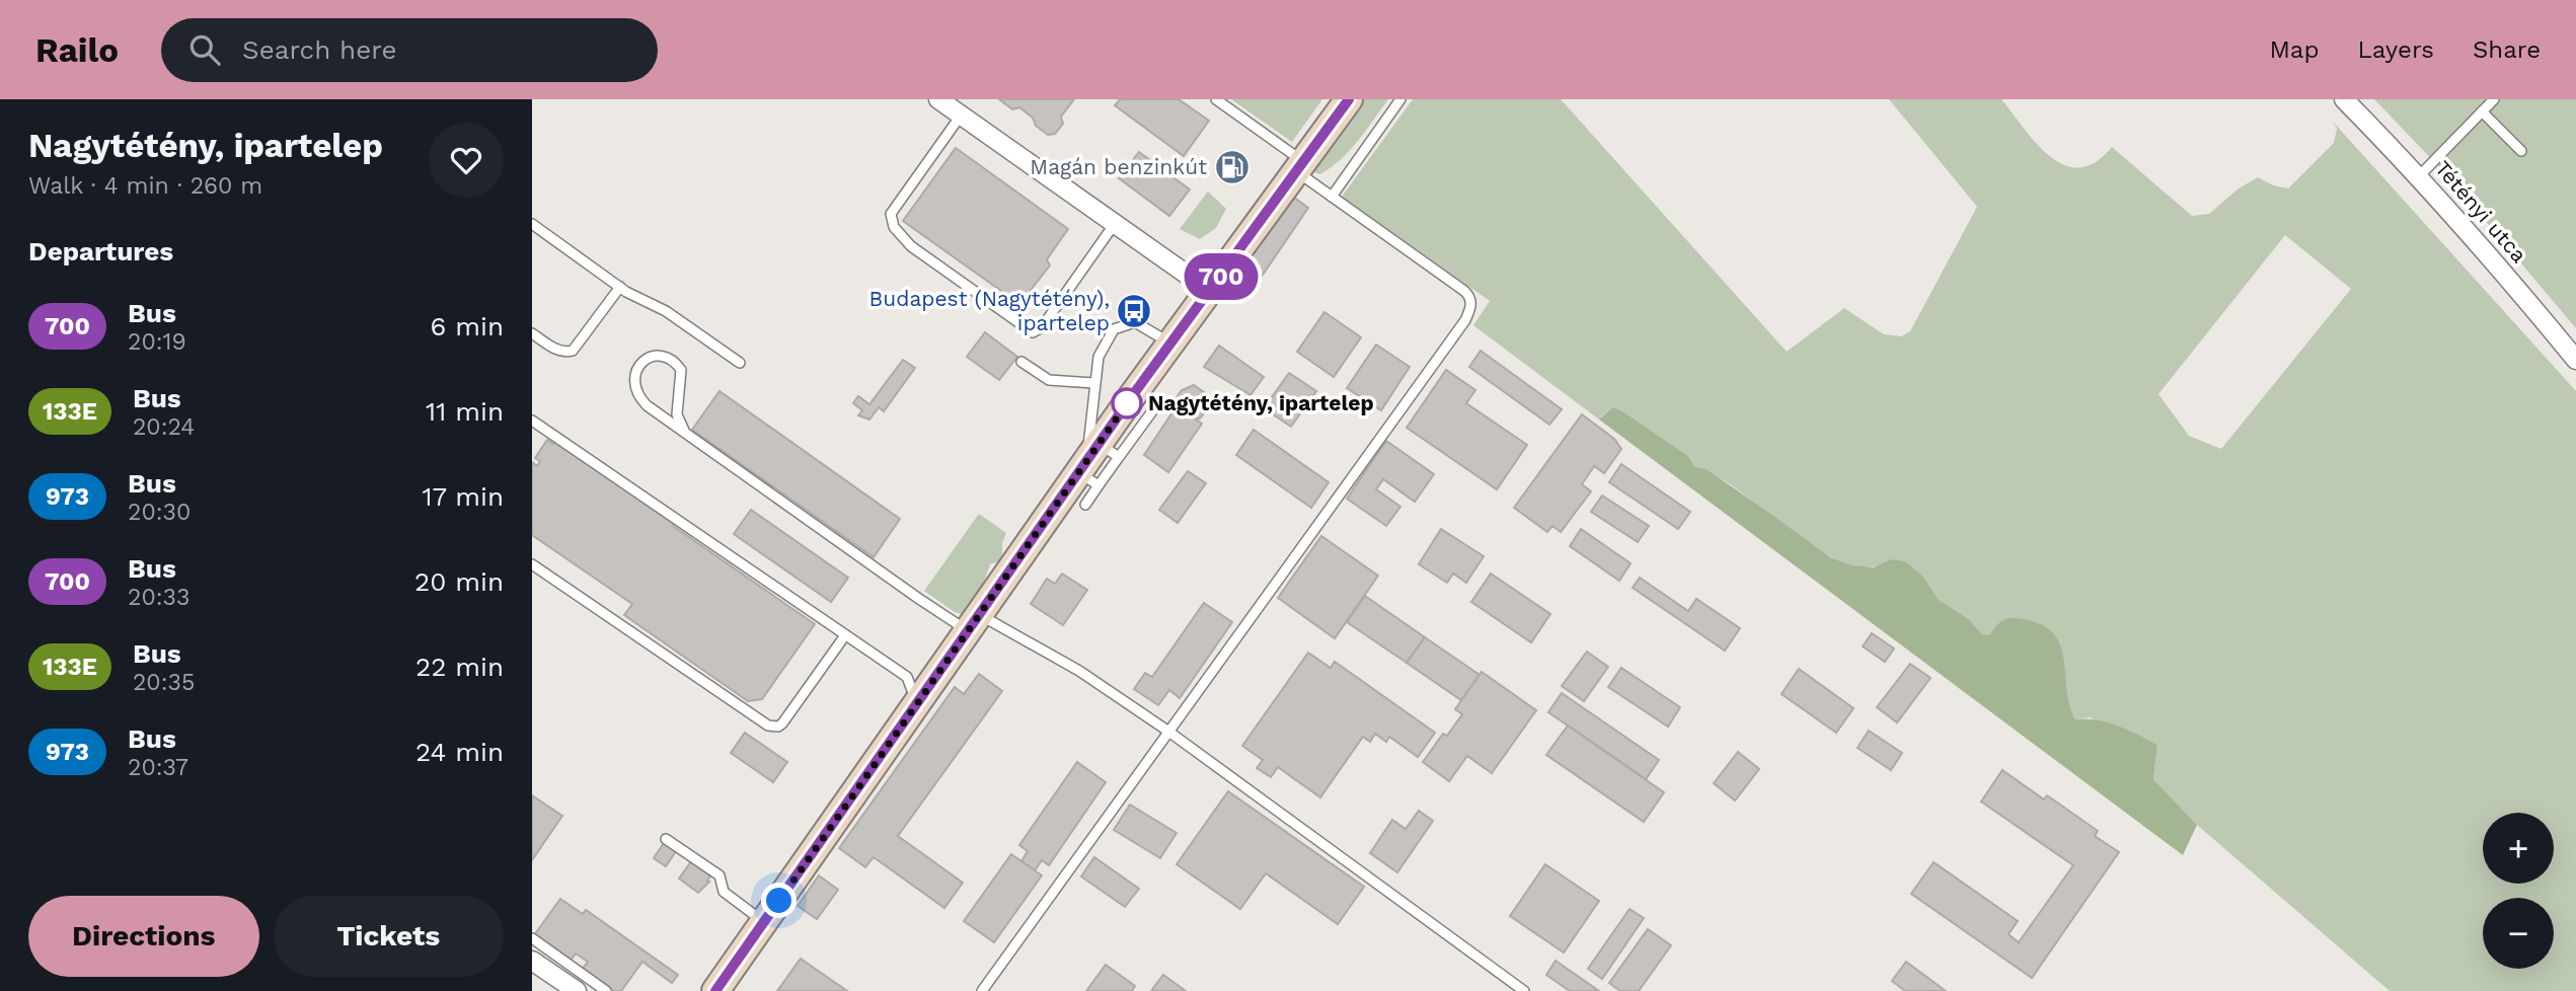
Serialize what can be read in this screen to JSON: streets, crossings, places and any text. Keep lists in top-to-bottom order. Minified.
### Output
{"streets":{"street":["Tétényi utca"]},"places":{"fuel station":["Magán benzinkút"],"bus stop":["Budapest (Nagytétény), ipartelep"],"other":["Nagytétény, ipartelep"]},"lines":["bus line 700"],"page":{"header":"Railo","search":"Search here","nav":["Map","Layers","Share"],"heading":[["Nagytétény, ipartelep","Walk · 4 min · 260 m"],"Departures"],"on_map":"700","list":[{"mark":"700","name":"Bus","note":"20:19","value":"6 min"},{"mark":"133E","name":"Bus","note":"20:24","value":"11 min"},{"mark":"973","name":"Bus","note":"20:30","value":"17 min"},{"mark":"700","name":"Bus","note":"20:33","value":"20 min"},{"mark":"133E","name":"Bus","note":"20:35","value":"22 min"},{"mark":"973","name":"Bus","note":"20:37","value":"24 min"}],"map_buttons":["+","−"],"buttons":["Directions","Tickets"]}}
